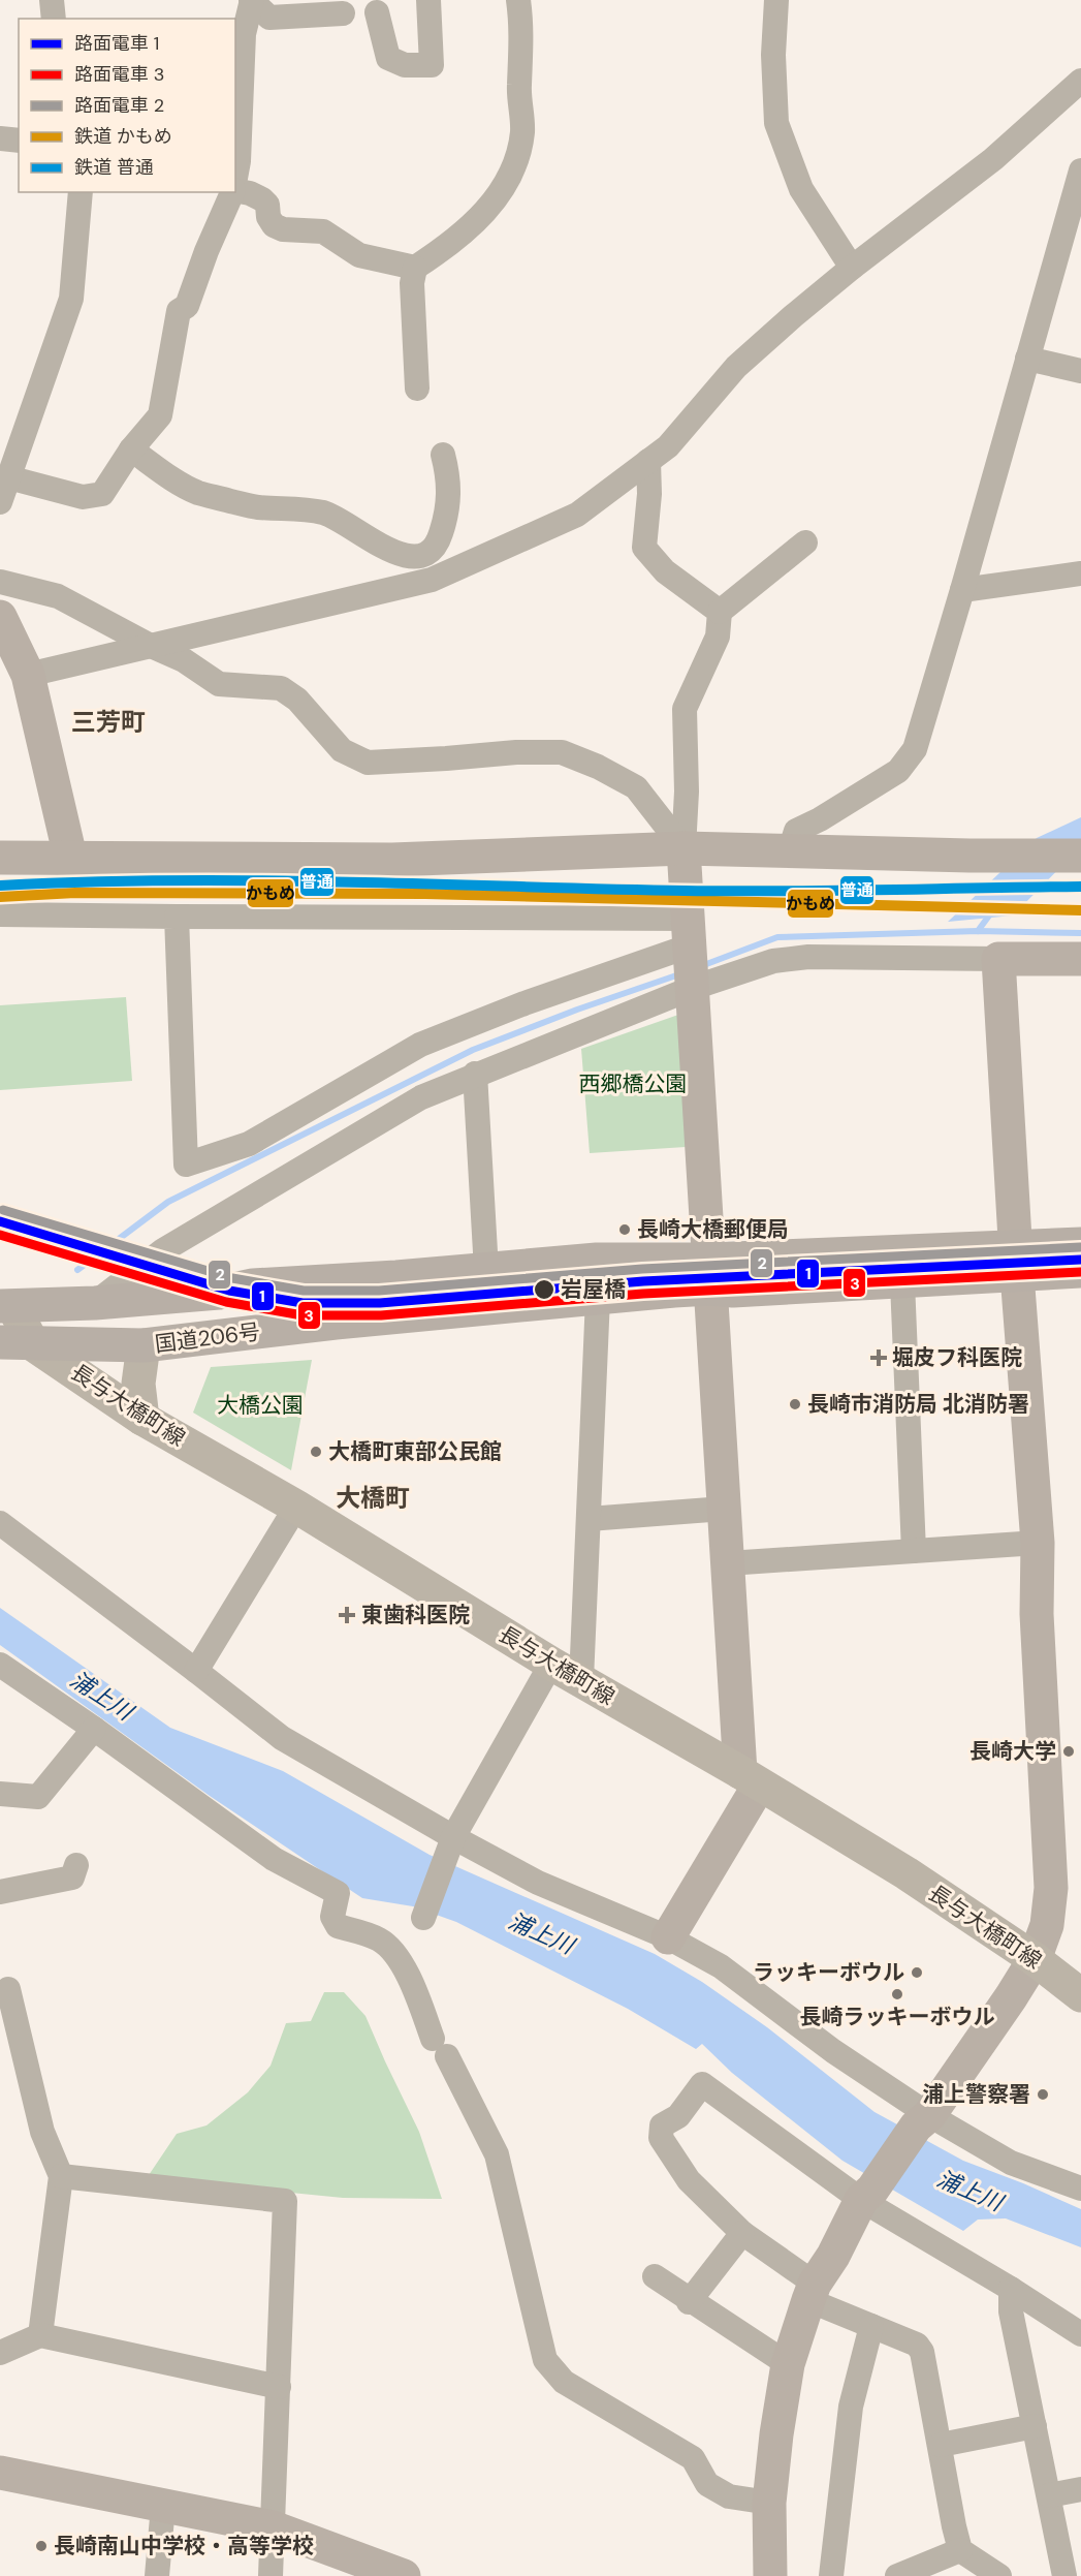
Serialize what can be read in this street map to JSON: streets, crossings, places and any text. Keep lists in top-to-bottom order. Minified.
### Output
{"streets":{"highway":["国道206号"],"main road":["長与大橋町線"]},"crossings":[["国道206号","長与大橋町線"]],"districts":["三芳町","大橋町"],"water":["浦上川"],"parks":["西郷橋公園","大橋公園"],"places":{"other":["長崎大橋郵便局","岩屋橋","長崎市消防局 北消防署","大橋町東部公民館","長崎大学","ラッキーボウル","長崎ラッキーボウル","浦上警察署","長崎南山中学校・高等学校"],"health":["堀皮フ科医院","東歯科医院"]},"lines":["rail line 普通","rail line かもめ","tram line 2","tram line 1","tram line 3"],"legend":["路面電車 1","路面電車 3","路面電車 2","鉄道 かもめ","鉄道 普通"]}
